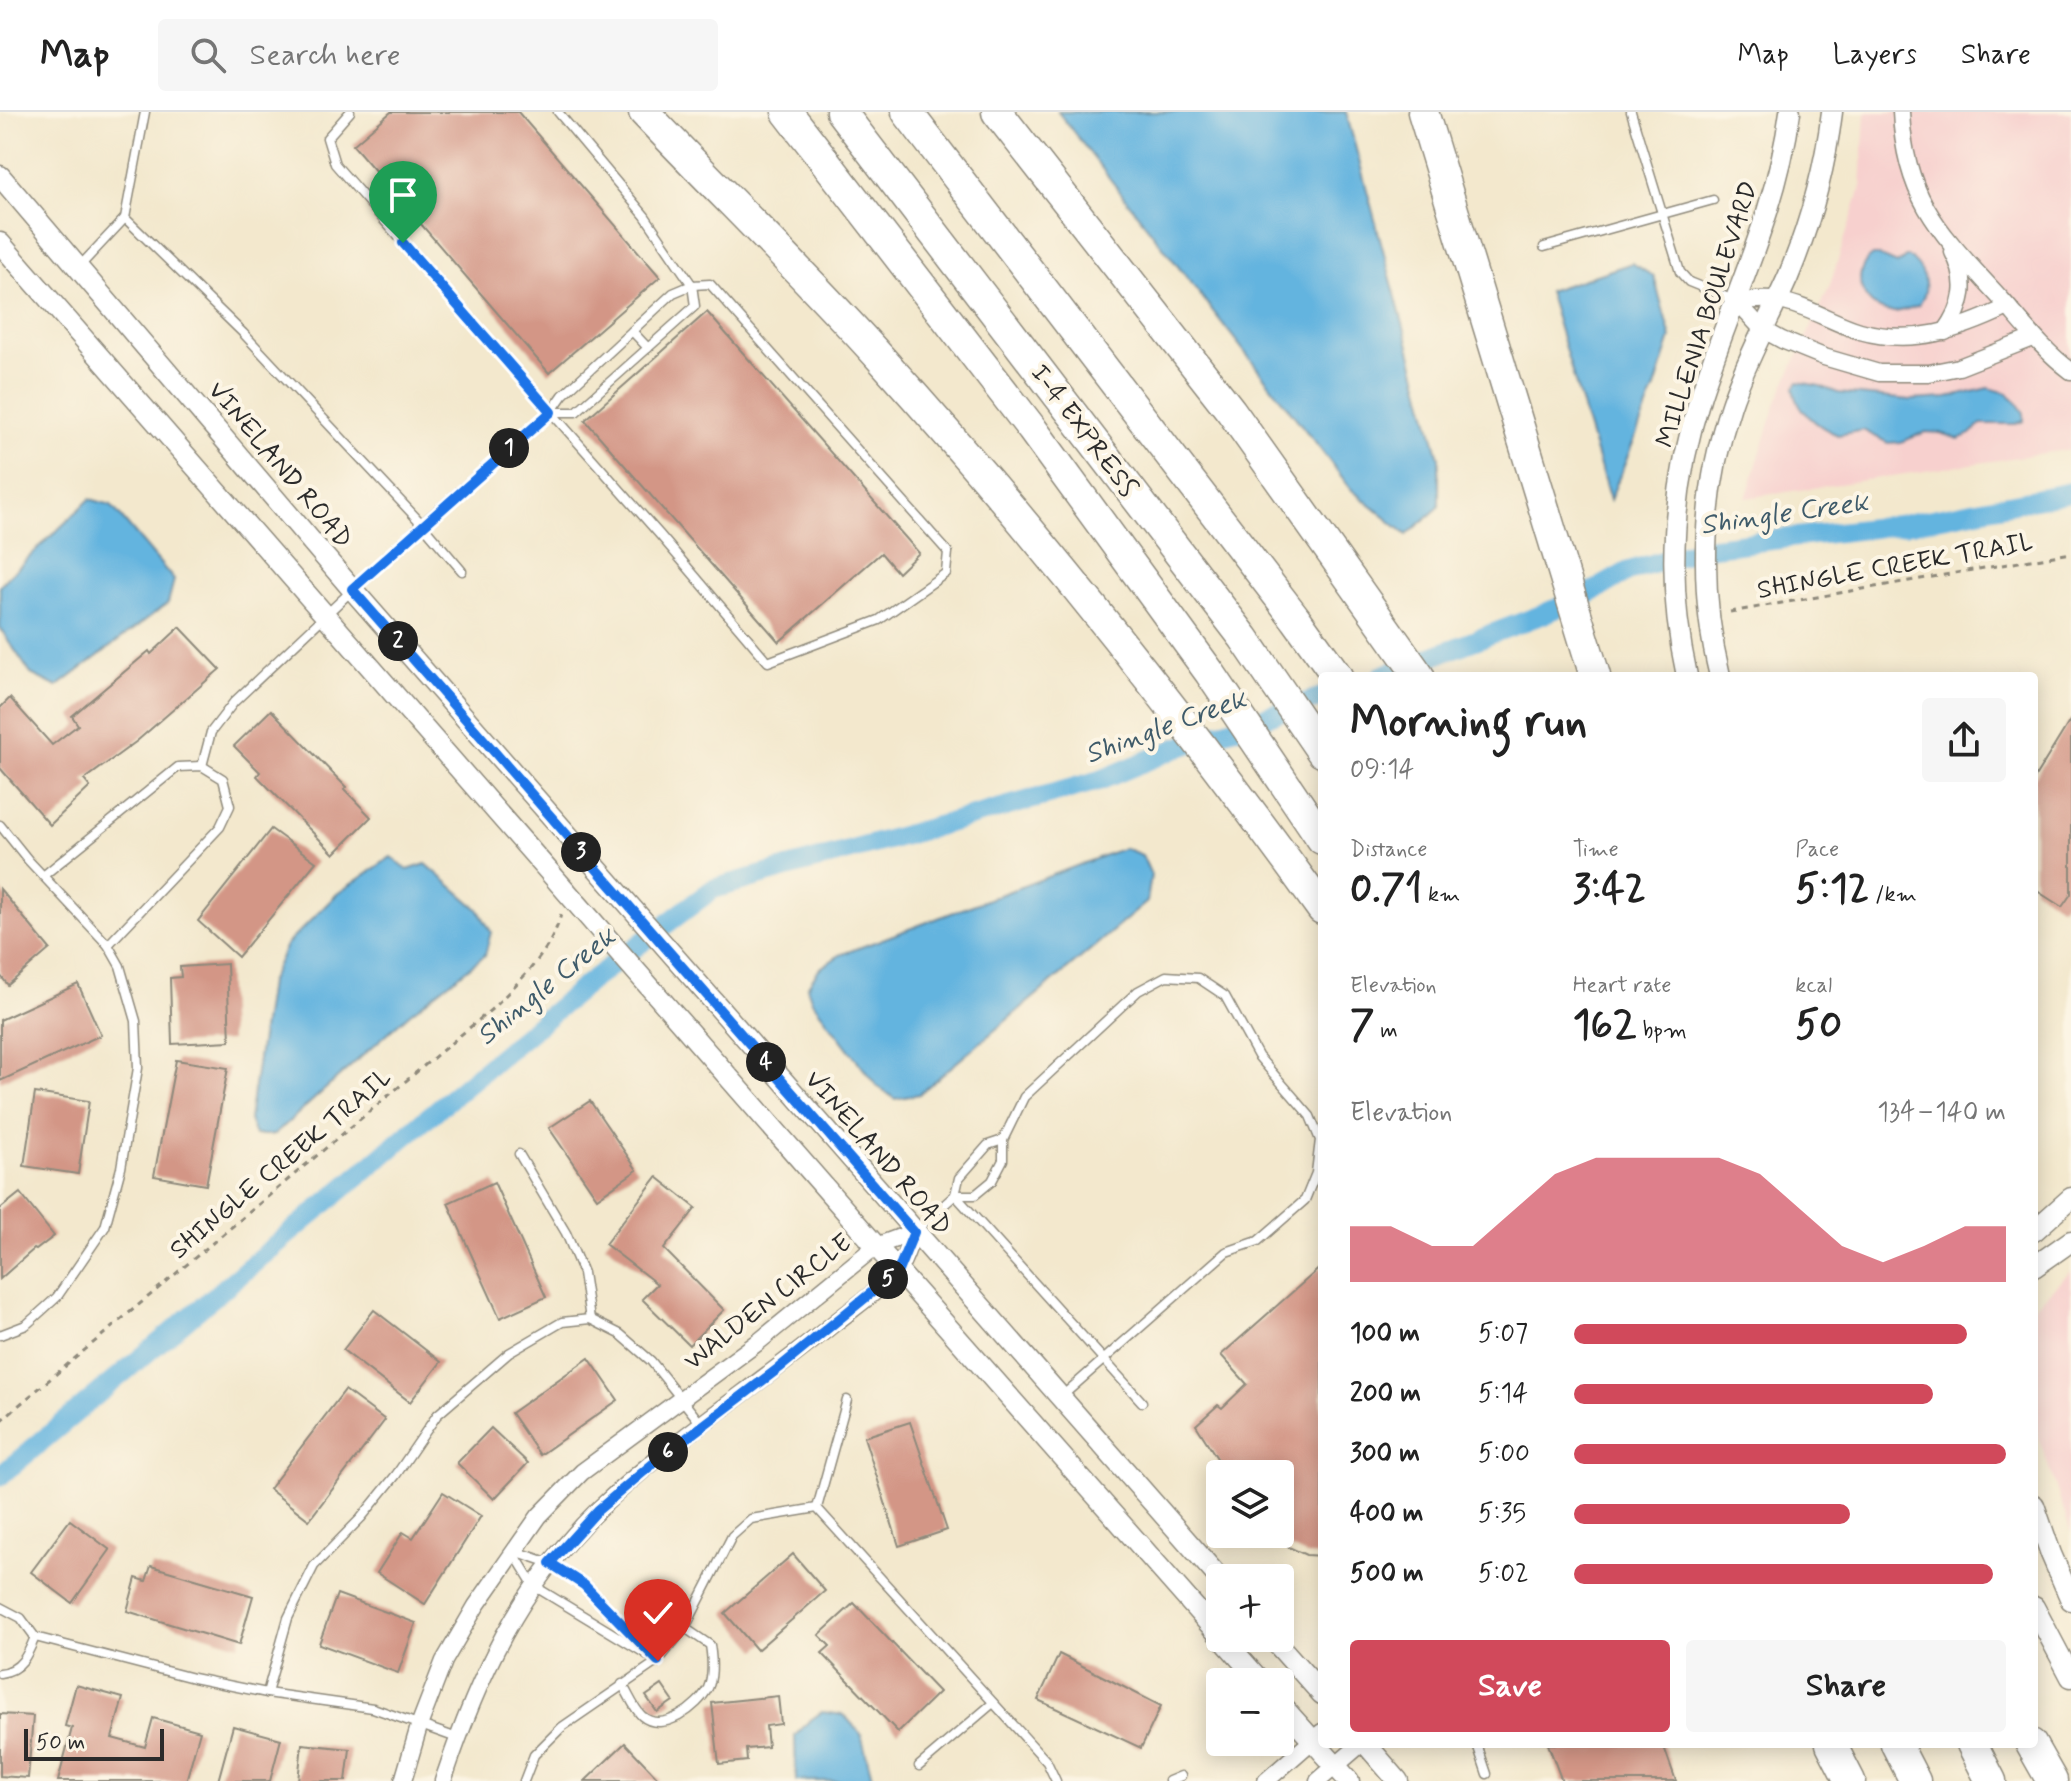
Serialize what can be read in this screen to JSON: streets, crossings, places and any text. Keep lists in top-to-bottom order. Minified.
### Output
{"streets":{"highway":["I-4 EXPRESS"],"street":["MILLENIA BOULEVARD","VINELAND ROAD","WALDEN CIRCLE"],"path":["SHINGLE CREEK TRAIL"]},"crossings":[["VINELAND ROAD","WALDEN CIRCLE"]],"water":["Shingle Creek"],"scale_bar":"50 m","page":{"header":"Map","search":"Search here","nav":["Map","Layers","Share"],"pins":["1","2","3","4","5","6"],"heading":["Morning run","09:14"],"stats":[["Distance","0.71 km"],["Time","3:42"],["Pace","5:12 /km"],["Elevation","7 m"],["Heart rate","162 bpm"],["kcal","50"]],"chart":["Elevation","134–140 m"],"list":[{"name":"100 m","note":"5:07"},{"name":"200 m","note":"5:14"},{"name":"300 m","note":"5:00"},{"name":"400 m","note":"5:35"},{"name":"500 m","note":"5:02"}],"map_buttons":["+","−"],"buttons":["Save","Share"],"scale":"50 m"}}
